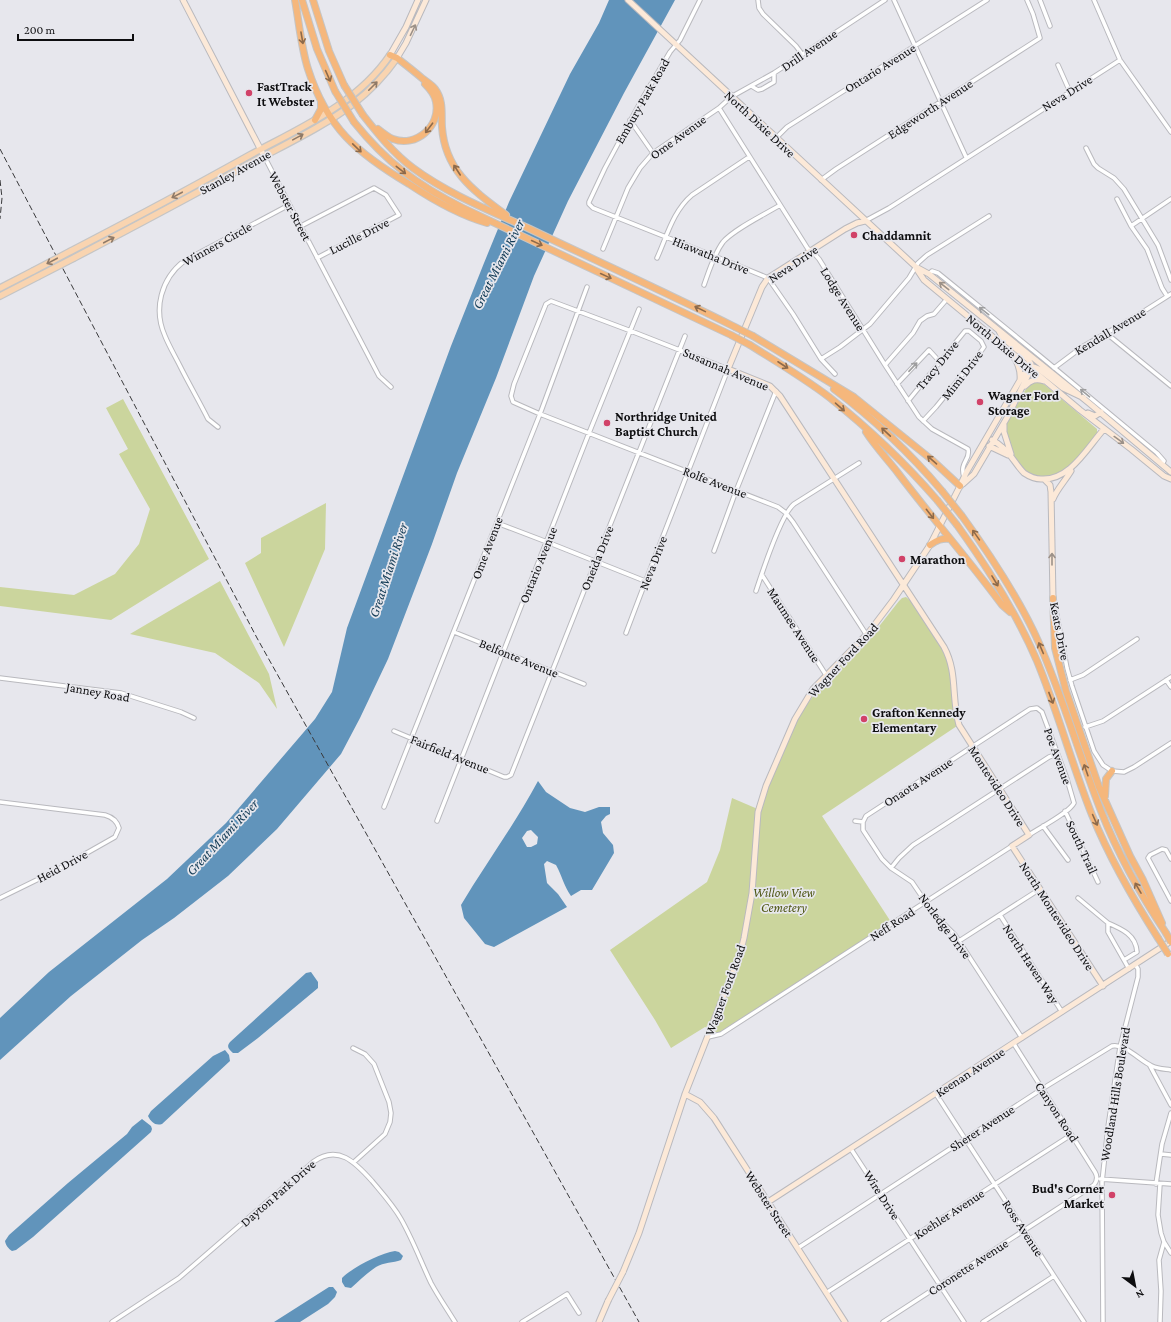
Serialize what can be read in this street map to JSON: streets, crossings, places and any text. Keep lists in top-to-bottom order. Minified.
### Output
{"streets":{"main road":["Neva Drive","North Dixie Drive","Stanley Avenue","Webster Street","Susannah Avenue","Keats Drive","Wagner Ford Road","Montevideo Drive","North Montevideo Drive","Neff Road","Keenan Avenue"],"street":["Drill Avenue","Ontario Avenue","Embury Park Road","Edgeworth Avenue","Ome Avenue","Lucille Drive","Winners Circle","Hiawatha Drive","Lodge Avenue","Kendall Avenue","Tracy Drive","Mimi Drive","Rolfe Avenue","Oneida Drive","Maumee Avenue","Belfonte Avenue","Janney Road","Fairfield Avenue","Poe Avenue","Onaota Avenue","South Trail","Heid Drive","Norledge Drive","North Haven Way","Woodland Hills Boulevard","Canyon Road","Sherer Avenue","Dayton Park Drive","Wire Drive","Koehler Avenue","Ross Avenue","Coronette Avenue"]},"crossings":[["Drill Avenue","North Dixie Drive"],["Drill Avenue","Ome Avenue"],["Ontario Avenue","North Dixie Drive"],["Ontario Avenue","Susannah Avenue"],["Ontario Avenue","Rolfe Avenue"],["Ontario Avenue","Belfonte Avenue"],["Ontario Avenue","Fairfield Avenue"],["Neva Drive","North Dixie Drive"],["Neva Drive","Hiawatha Drive"],["Neva Drive","Lodge Avenue"],["Neva Drive","Susannah Avenue"],["Neva Drive","Rolfe Avenue"],["Embury Park Road","North Dixie Drive"],["Embury Park Road","Hiawatha Drive"],["Edgeworth Avenue","North Dixie Drive"],["North Dixie Drive","Ome Avenue"],["North Dixie Drive","Kendall Avenue"],["North Dixie Drive","Keats Drive"],["North Dixie Drive","Wagner Ford Road"],["Ome Avenue","Hiawatha Drive"],["Ome Avenue","Lodge Avenue"],["Ome Avenue","Susannah Avenue"],["Ome Avenue","Rolfe Avenue"],["Ome Avenue","Belfonte Avenue"],["Ome Avenue","Fairfield Avenue"],["Stanley Avenue","Webster Street"],["Webster Street","Lucille Drive"],["Webster Street","Winners Circle"],["Webster Street","Wagner Ford Road"],["Webster Street","Keenan Avenue"],["Webster Street","Sherer Avenue"],["Webster Street","Koehler Avenue"],["Lodge Avenue","Tracy Drive"],["Lodge Avenue","Mimi Drive"],["Lodge Avenue","Wagner Ford Road"],["Tracy Drive","Mimi Drive"],["Susannah Avenue","Rolfe Avenue"],["Susannah Avenue","Oneida Drive"],["Susannah Avenue","Wagner Ford Road"],["Susannah Avenue","Montevideo Drive"],["Rolfe Avenue","Oneida Drive"],["Rolfe Avenue","Wagner Ford Road"],["Oneida Drive","Belfonte Avenue"],["Oneida Drive","Fairfield Avenue"],["Maumee Avenue","Wagner Ford Road"],["Keats Drive","Wagner Ford Road"],["Wagner Ford Road","Montevideo Drive"],["Wagner Ford Road","Neff Road"],["Poe Avenue","Onaota Avenue"],["Poe Avenue","Neff Road"],["Onaota Avenue","Montevideo Drive"],["Onaota Avenue","Norledge Drive"],["Montevideo Drive","Neff Road"],["South Trail","Neff Road"],["North Montevideo Drive","Neff Road"],["North Montevideo Drive","Keenan Avenue"],["Neff Road","Norledge Drive"],["Norledge Drive","Keenan Avenue"],["North Haven Way","Keenan Avenue"],["Keenan Avenue","Woodland Hills Boulevard"],["Keenan Avenue","Canyon Road"],["Keenan Avenue","Wire Drive"],["Keenan Avenue","Ross Avenue"],["Woodland Hills Boulevard","Sherer Avenue"],["Woodland Hills Boulevard","Coronette Avenue"],["Canyon Road","Sherer Avenue"],["Canyon Road","Koehler Avenue"],["Canyon Road","Coronette Avenue"],["Sherer Avenue","Wire Drive"],["Sherer Avenue","Ross Avenue"],["Wire Drive","Koehler Avenue"],["Wire Drive","Coronette Avenue"],["Koehler Avenue","Ross Avenue"],["Ross Avenue","Coronette Avenue"]],"water":["Great Miami River"],"parks":["Willow View Cemetery"],"places":["FastTrack It Webster","Chaddamnit","Wagner Ford Storage","Northridge United Baptist Church","Marathon","Grafton Kennedy Elementary","Bud's Corner Market"],"scale_bar":"200 m","north":"bottom right"}
